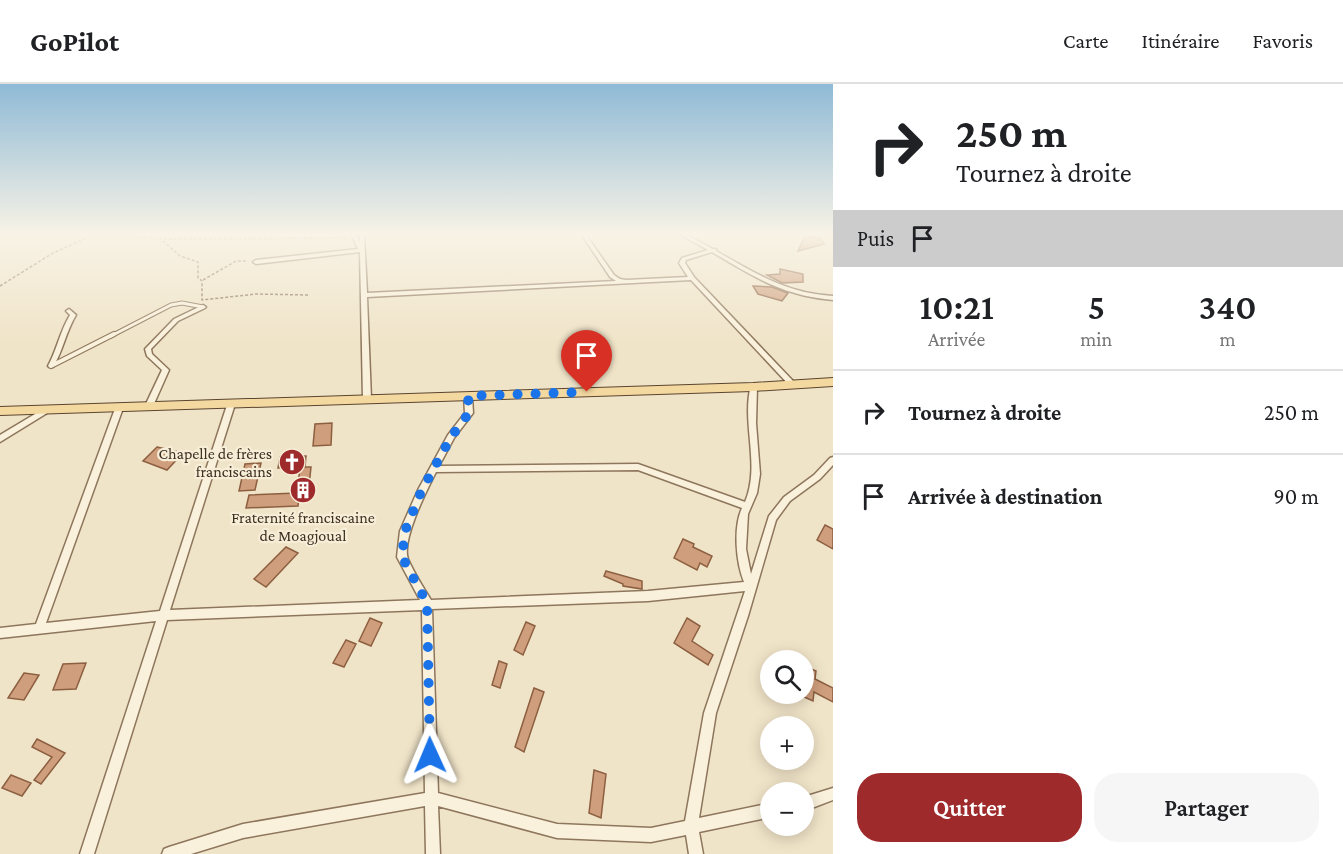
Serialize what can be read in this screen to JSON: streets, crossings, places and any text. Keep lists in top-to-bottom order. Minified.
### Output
{"places":{"church":["Chapelle de frères franciscains"],"building":["Fraternité franciscaine de Moagjoual"]},"page":{"header":"GoPilot","nav":["Carte","Itinéraire","Favoris"],"turn":["250 m","Tournez à droite"],"then":"Puis","eta":["10:21","Arrivée","5","min","340","m"],"list":[{"name":"Tournez à droite","value":"250 m"},{"name":"Arrivée à destination","value":"90 m"}],"map_buttons":["+","−"],"buttons":["Quitter","Partager"]}}
